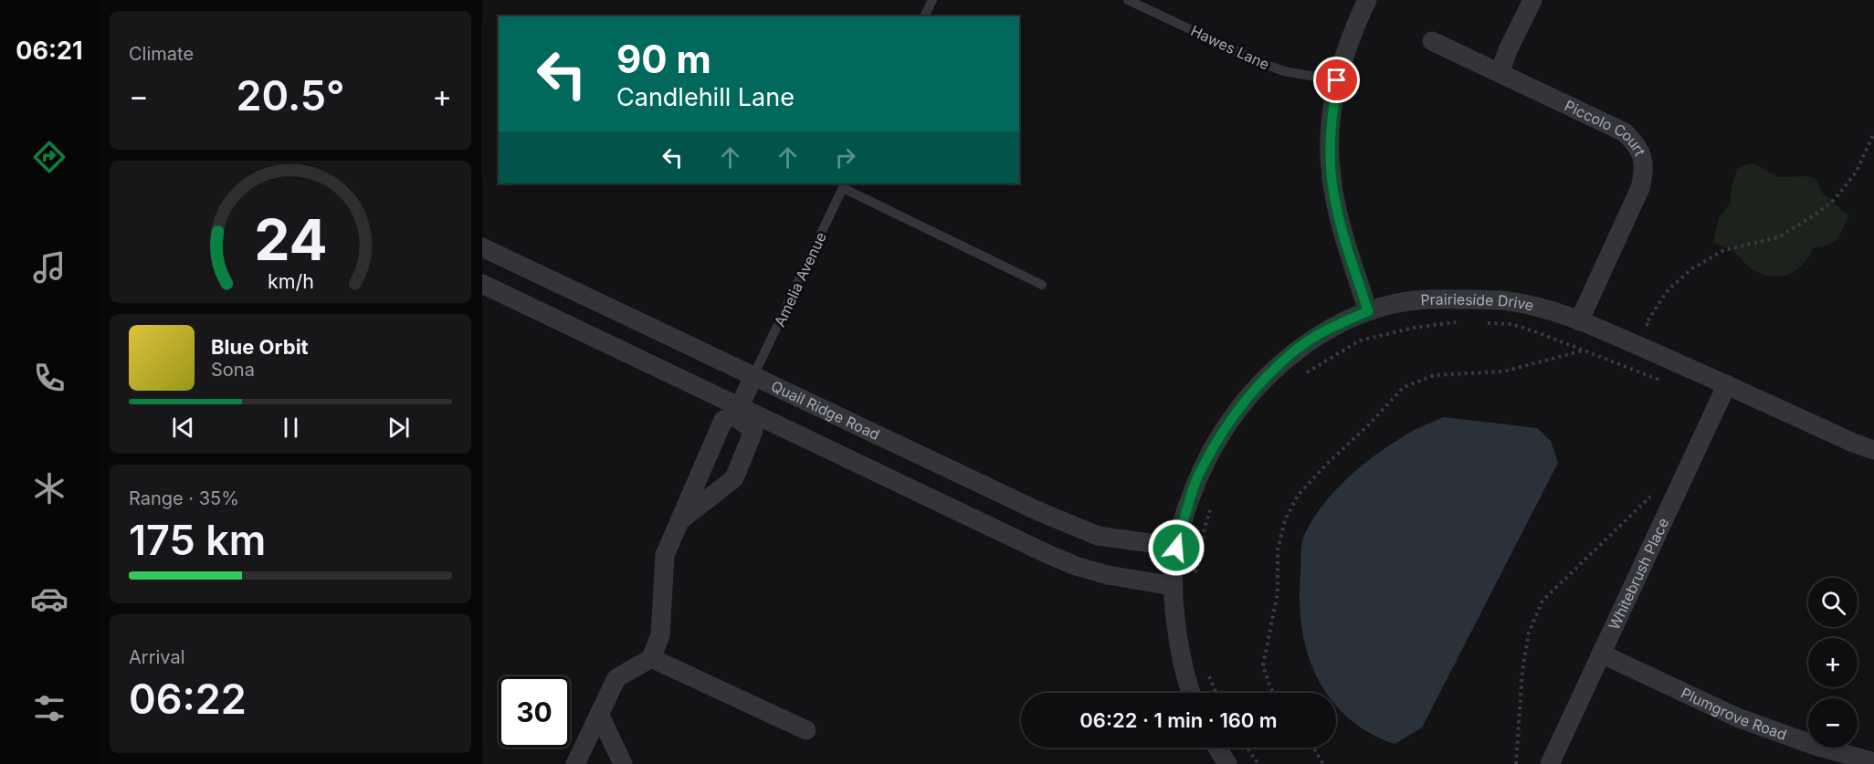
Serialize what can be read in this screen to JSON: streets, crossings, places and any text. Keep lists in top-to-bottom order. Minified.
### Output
{"streets":{"street":["Piccolo Court","Prairieside Drive","Quail Ridge Road","Whitebrush Place","Plumgrove Road"],"lane":["Hawes Lane","Amelia Avenue"]},"crossings":[["Piccolo Court","Prairieside Drive"],["Amelia Avenue","Quail Ridge Road"],["Prairieside Drive","Quail Ridge Road"],["Prairieside Drive","Whitebrush Place"],["Whitebrush Place","Plumgrove Road"]],"page":{"tabs":"06:21","tile":["Climate",["Range · 35%","175 km"],["Arrival","06:22"]],"turn":["90 m","Candlehill Lane"],"heat":["−","20.5°","+"],"song":["Blue Orbit","Sona"],"map_buttons":["+","−"],"limit":"30","trip":"06:22 · 1 min · 160 m","gauge":["24","km/h"]}}
